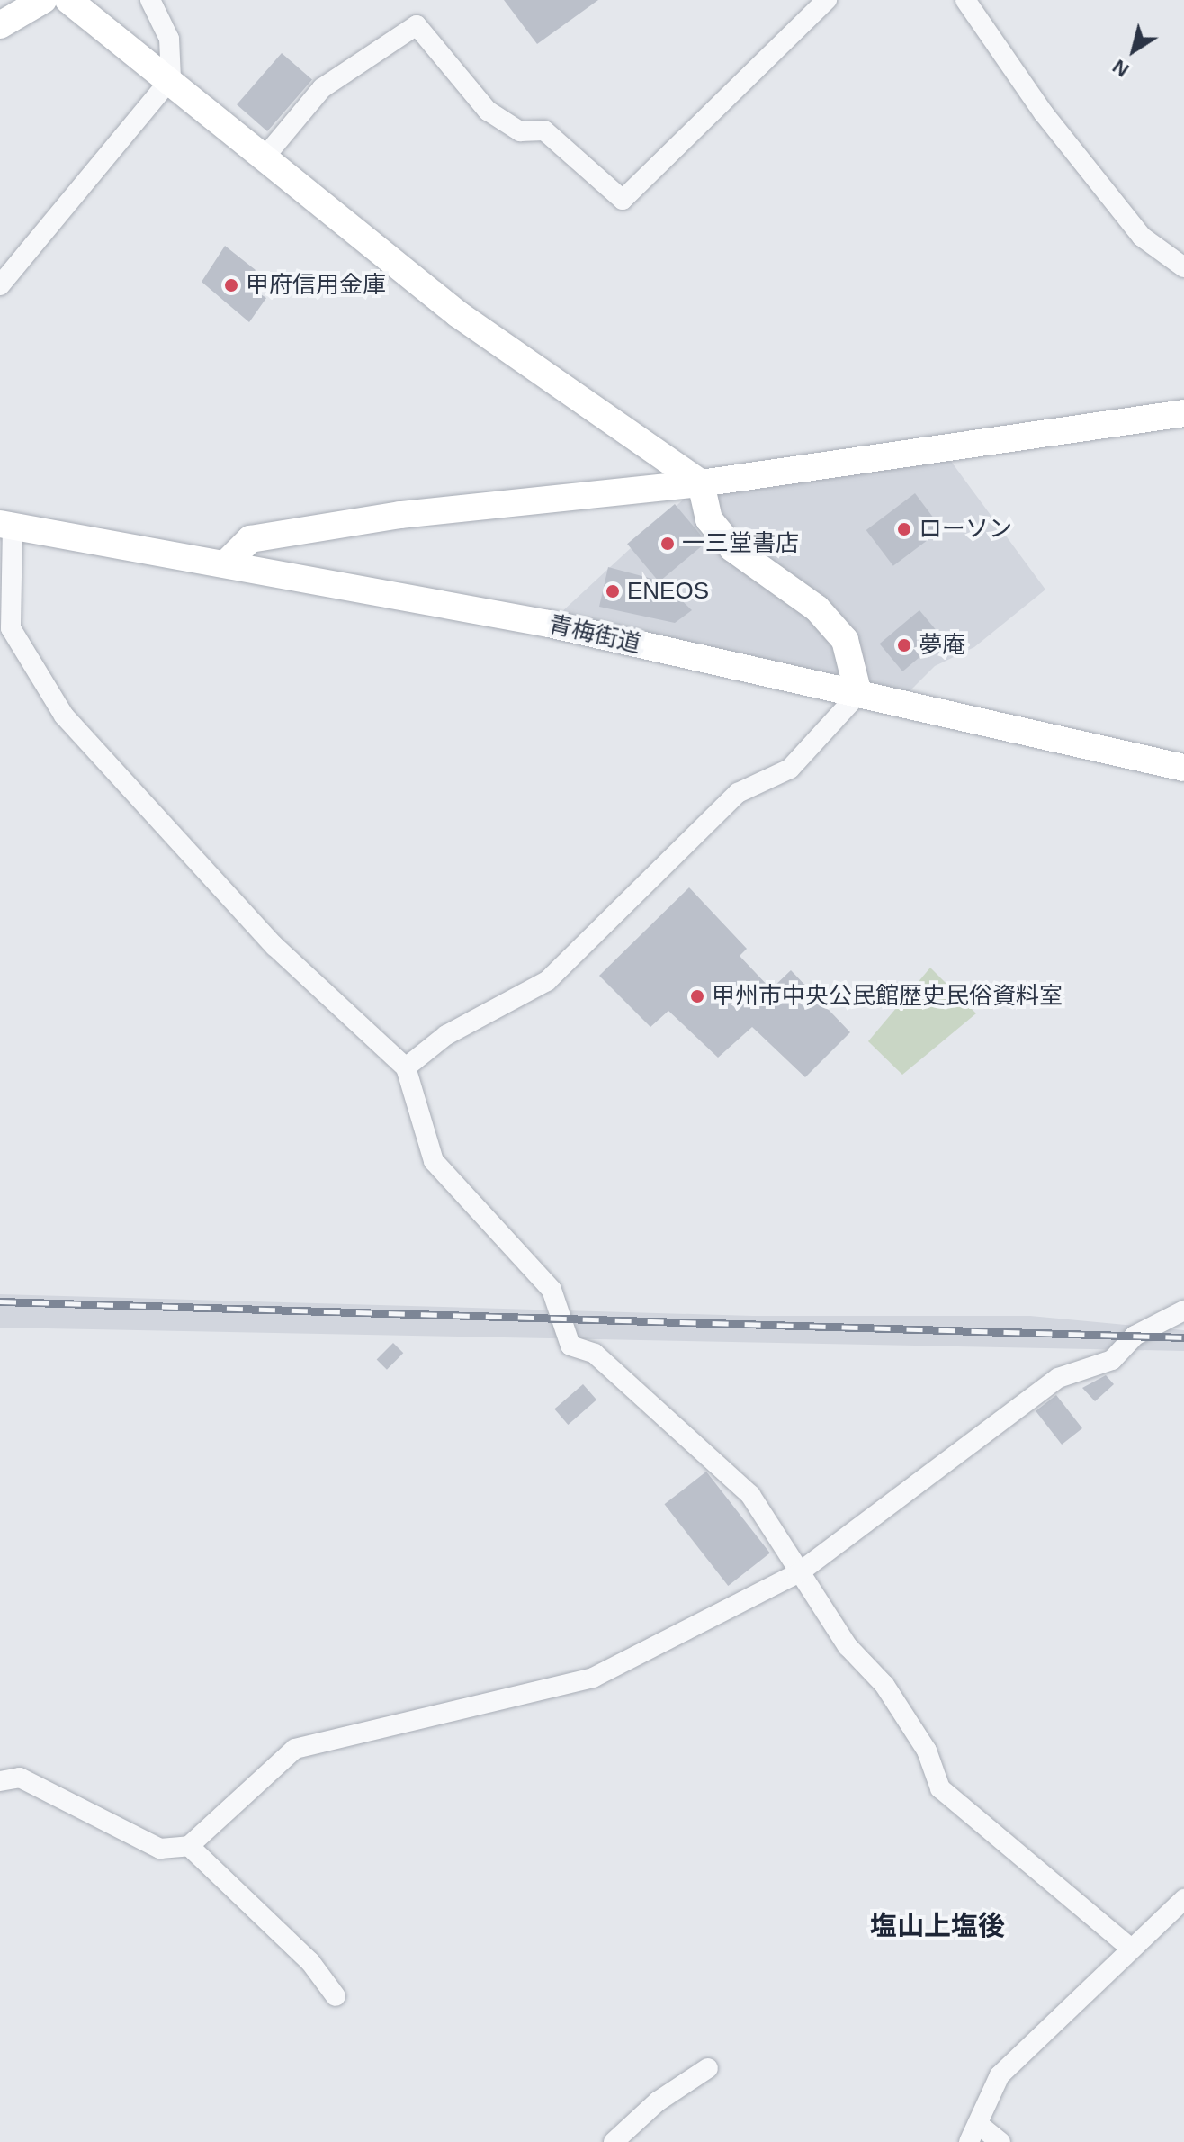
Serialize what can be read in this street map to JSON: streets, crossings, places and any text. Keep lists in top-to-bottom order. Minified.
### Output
{"streets":{"street":["青梅街道"]},"districts":["塩山上塩後"],"places":["甲府信用金庫","ローソン","一三堂書店","ENEOS","夢庵","甲州市中央公民館歴史民俗資料室"],"north":"bottom left"}
